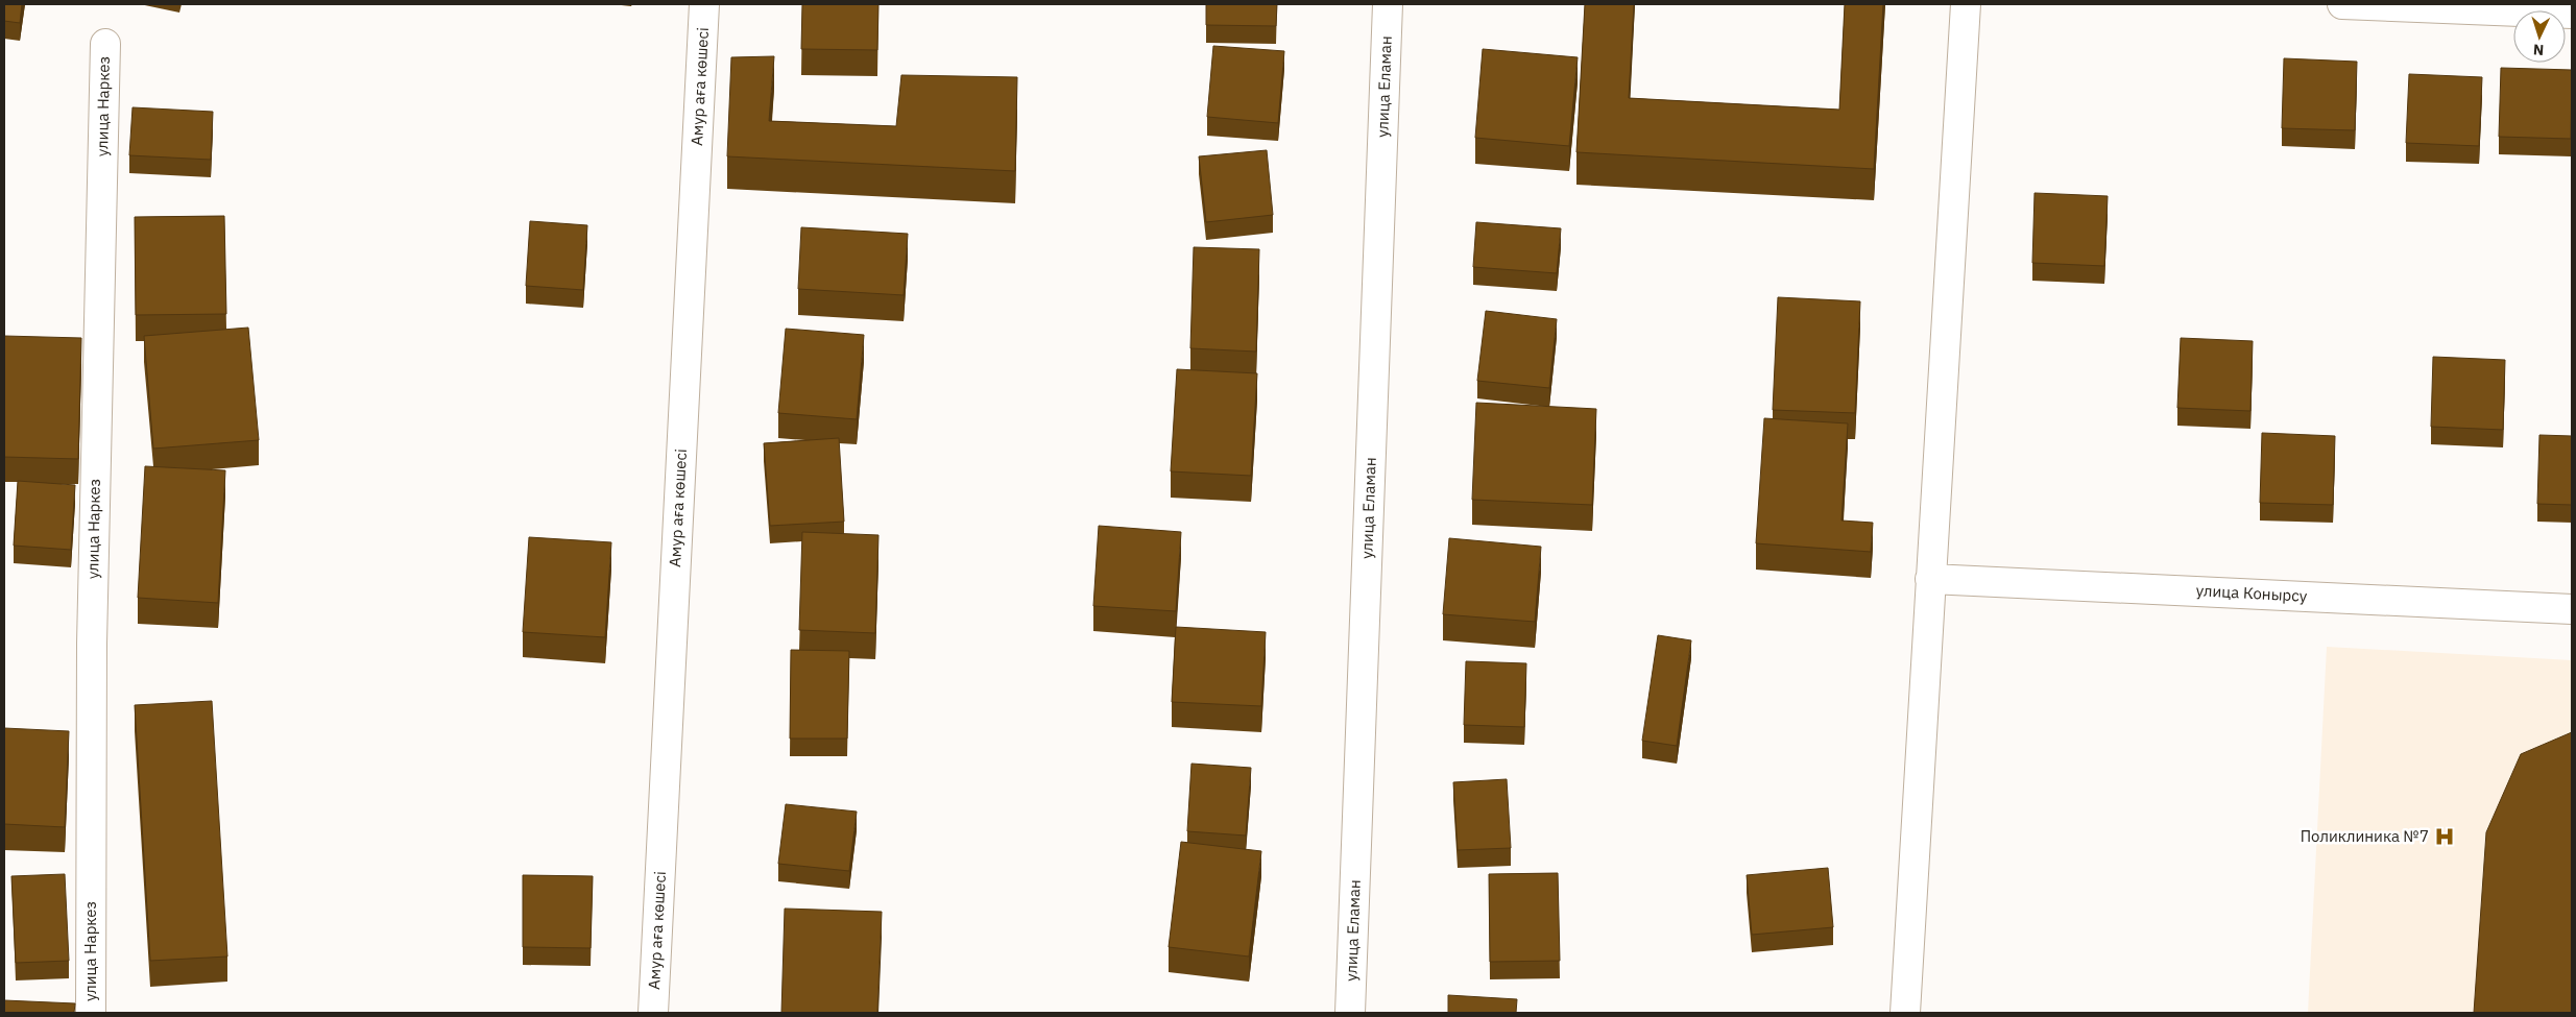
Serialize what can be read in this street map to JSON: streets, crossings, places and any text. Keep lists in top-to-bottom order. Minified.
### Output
{"streets":{"street":["Амур аға көшесі","улица Еламан","улица Наркез","улица Конырсу"]},"places":{"hospital":["Поликлиника №7"]},"north":"bottom"}
